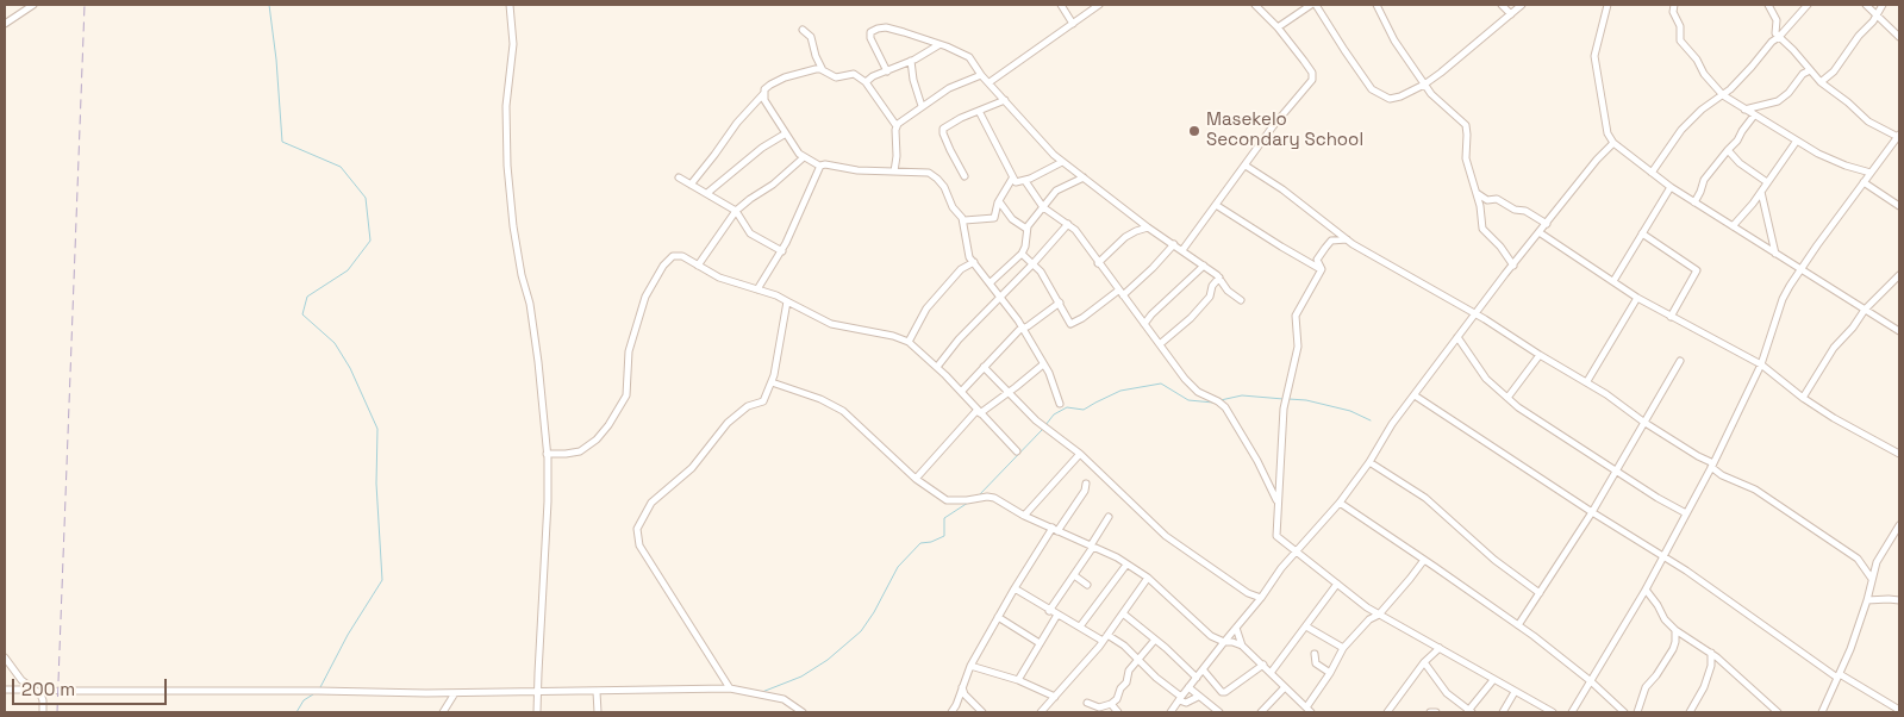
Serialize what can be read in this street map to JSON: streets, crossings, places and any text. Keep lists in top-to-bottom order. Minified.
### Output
{"places":["Masekelo Secondary School"],"scale_bar":"200 m"}
